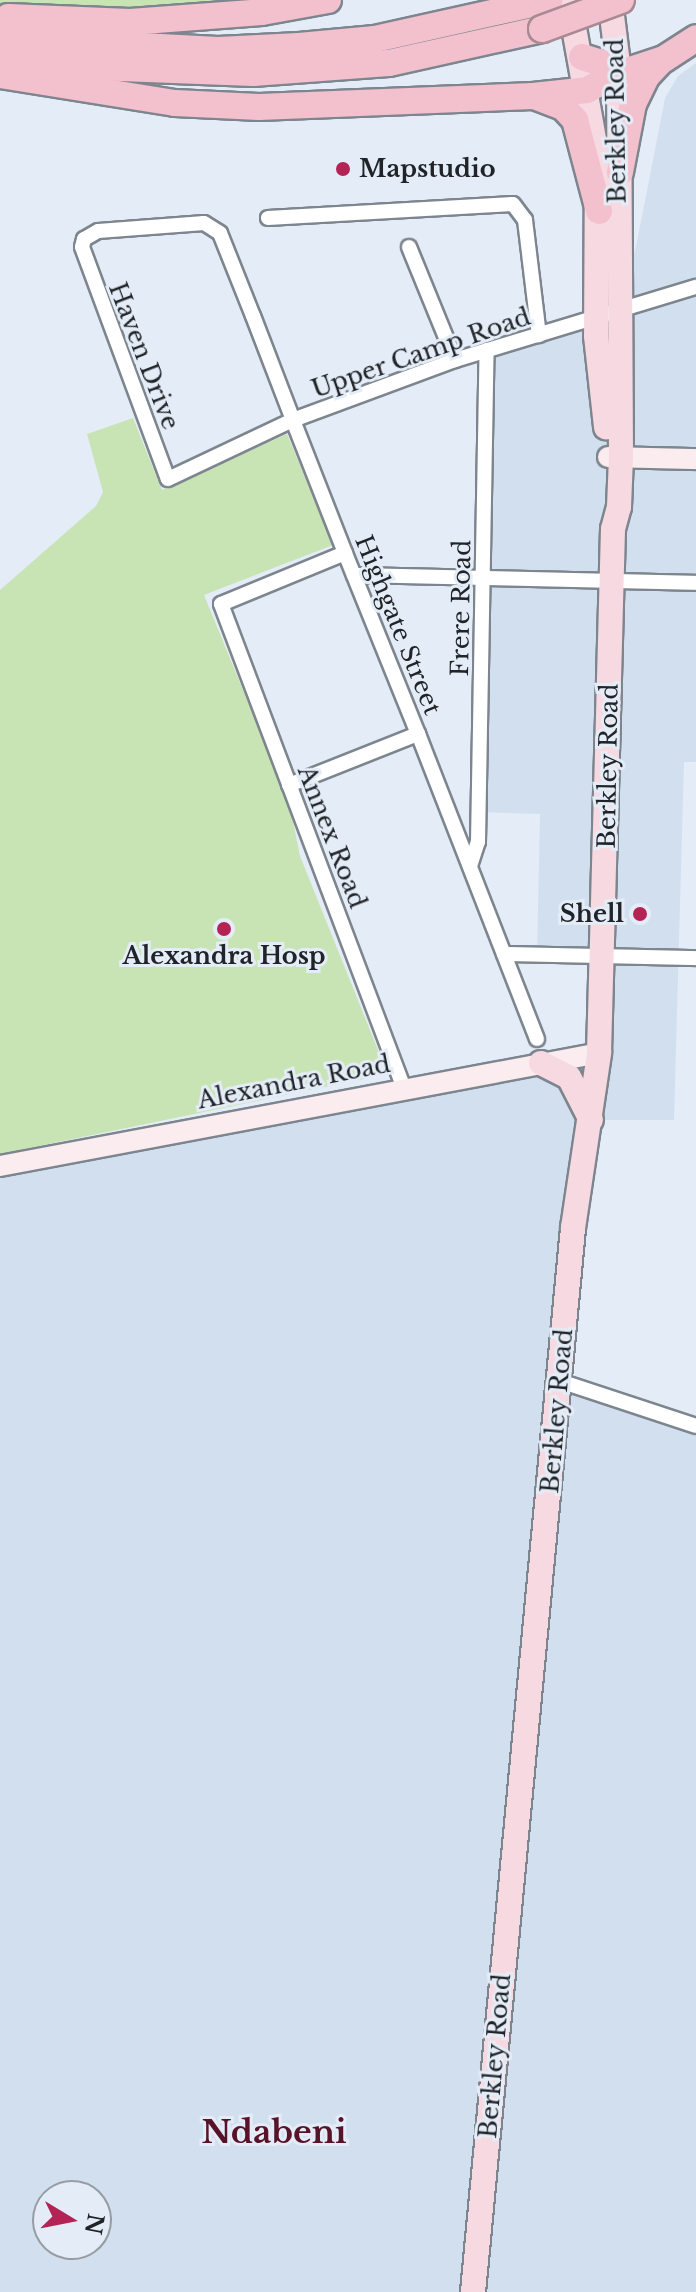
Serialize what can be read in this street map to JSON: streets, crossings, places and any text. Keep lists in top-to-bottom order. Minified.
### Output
{"streets":{"main road":["Berkley Road"],"street":["Upper Camp Road","Haven Drive","Frere Road","Highgate Street","Annex Road","Alexandra Road"]},"crossings":[["Berkley Road","Upper Camp Road"],["Berkley Road","Alexandra Road"],["Upper Camp Road","Haven Drive"],["Upper Camp Road","Frere Road"],["Upper Camp Road","Highgate Street"],["Haven Drive","Highgate Street"],["Frere Road","Highgate Street"],["Highgate Street","Annex Road"],["Highgate Street","Alexandra Road"],["Annex Road","Alexandra Road"]],"districts":["Ndabeni"],"places":["Mapstudio","Shell","Alexandra Hosp"],"north":"right"}
